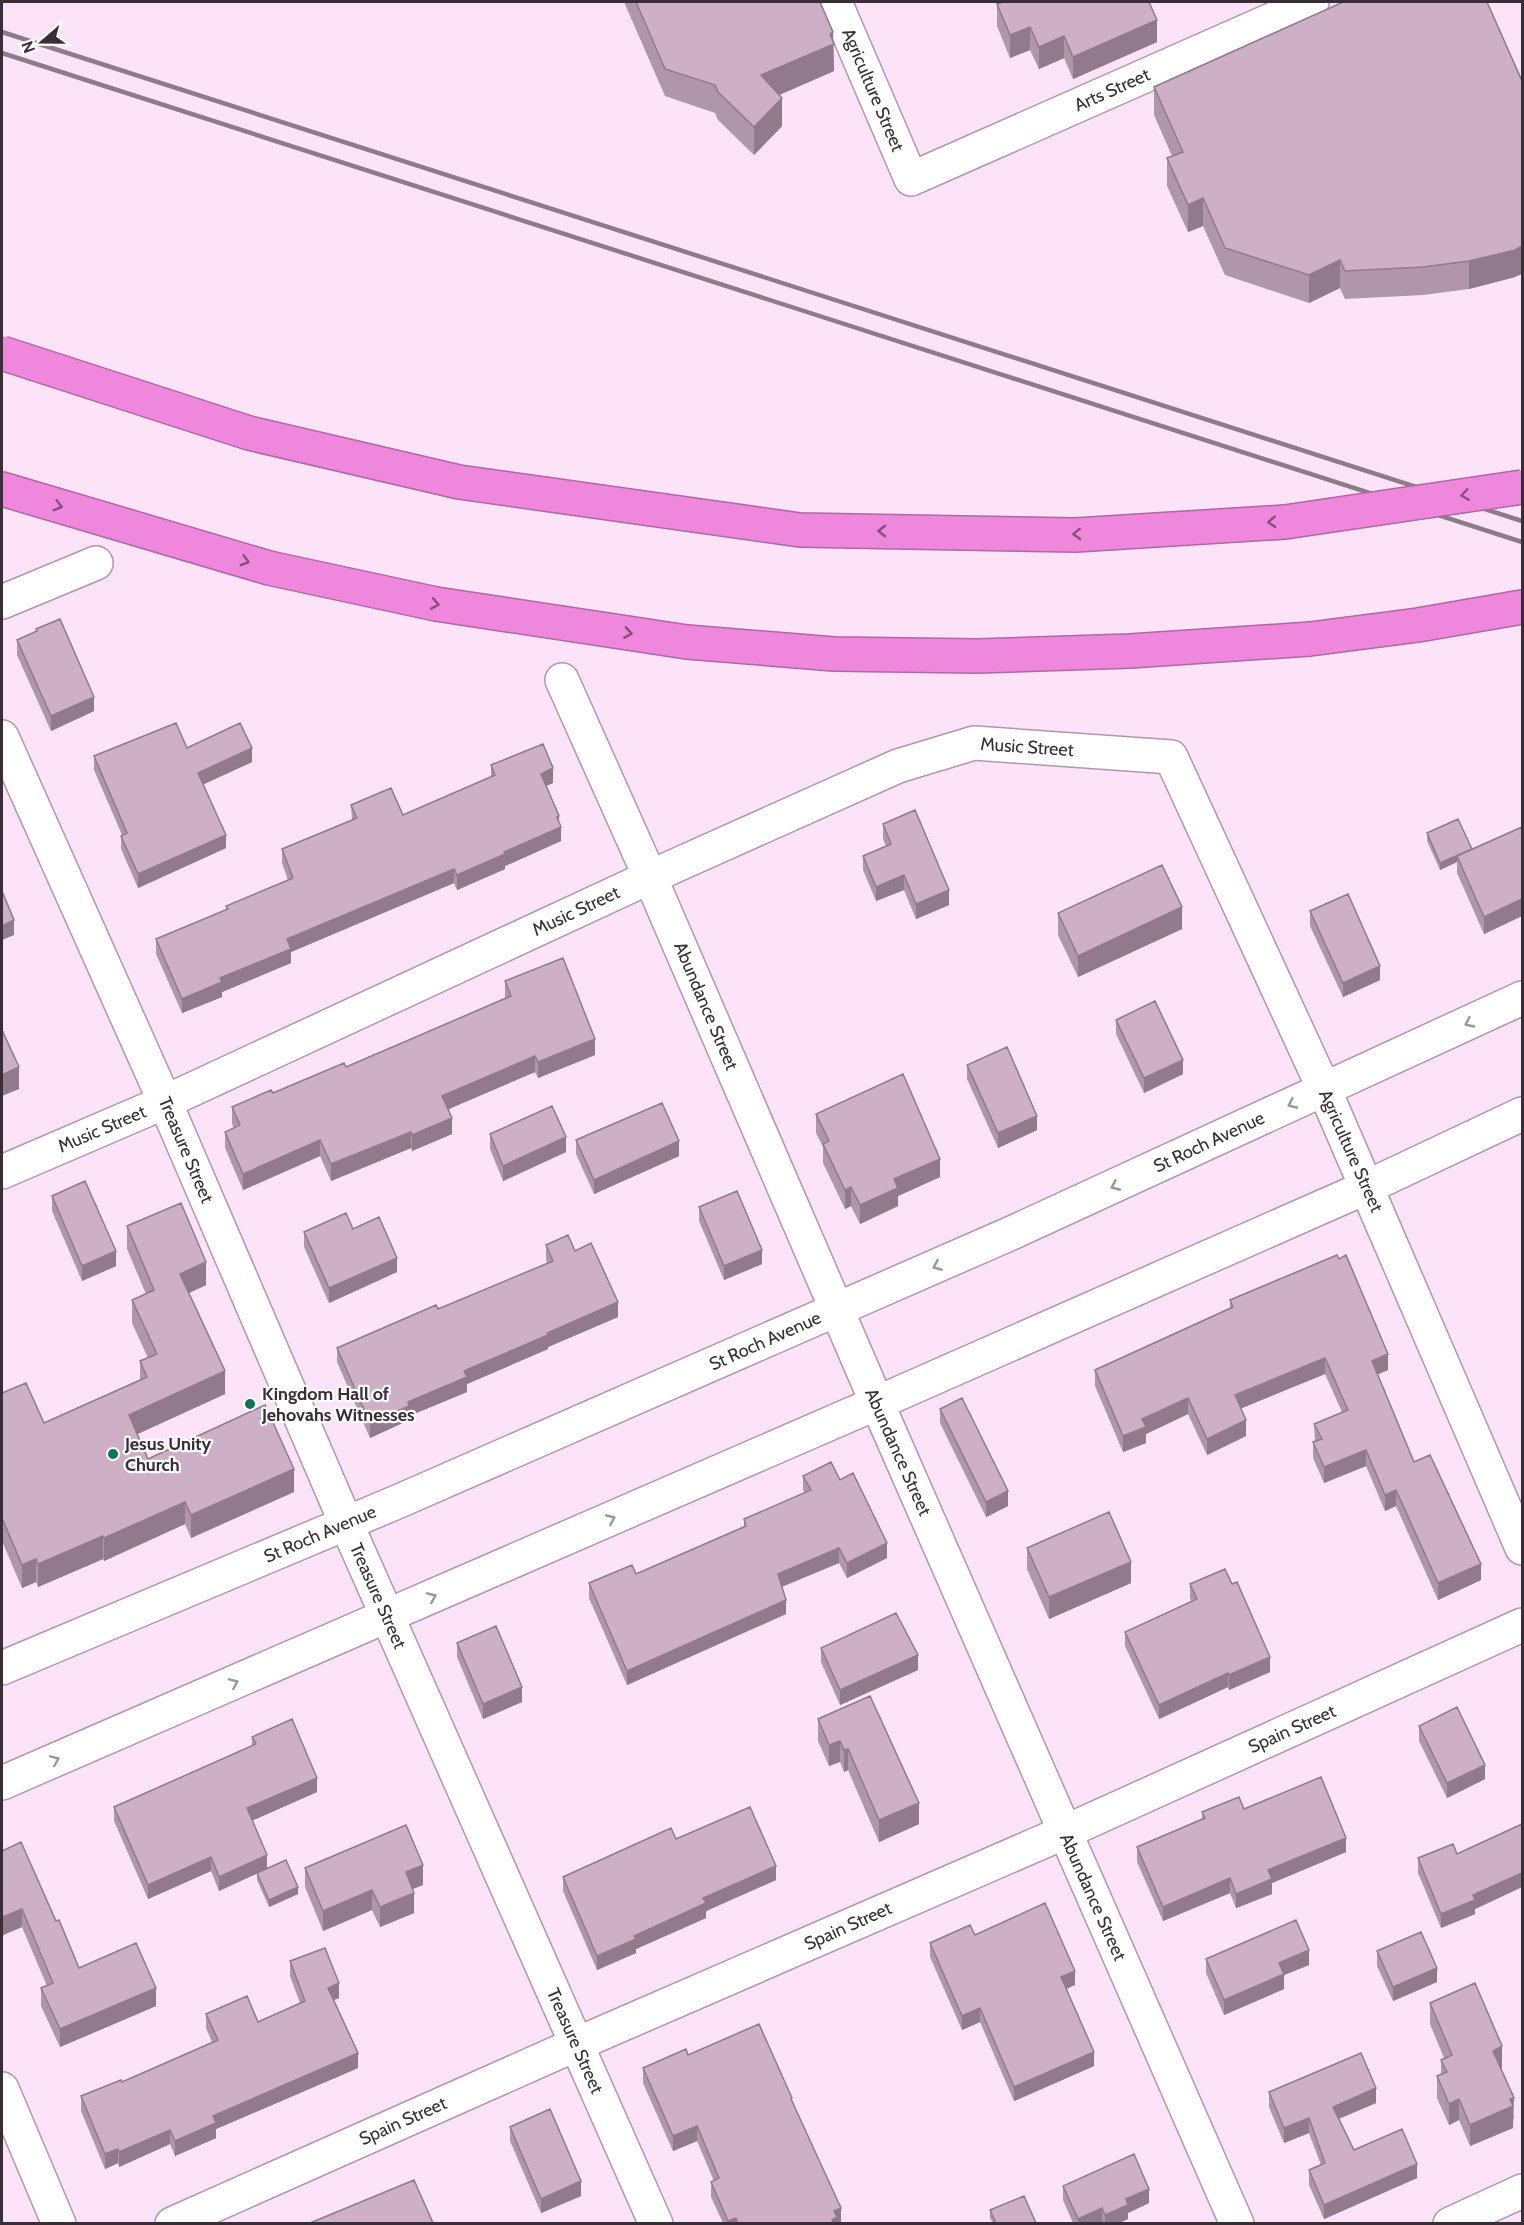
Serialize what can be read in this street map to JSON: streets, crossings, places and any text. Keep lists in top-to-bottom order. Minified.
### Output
{"streets":{"street":["Agriculture Street","Arts Street","Music Street","Abundance Street","St Roch Avenue","Treasure Street","Spain Street"]},"crossings":[["Agriculture Street","Arts Street"],["Agriculture Street","Music Street"],["Agriculture Street","St Roch Avenue"],["Music Street","Abundance Street"],["Music Street","Treasure Street"],["Abundance Street","St Roch Avenue"],["Abundance Street","Spain Street"],["St Roch Avenue","Treasure Street"],["Treasure Street","Spain Street"]],"places":["Kingdom Hall of Jehovahs Witnesses","Jesus Unity Church"],"north":"left"}
